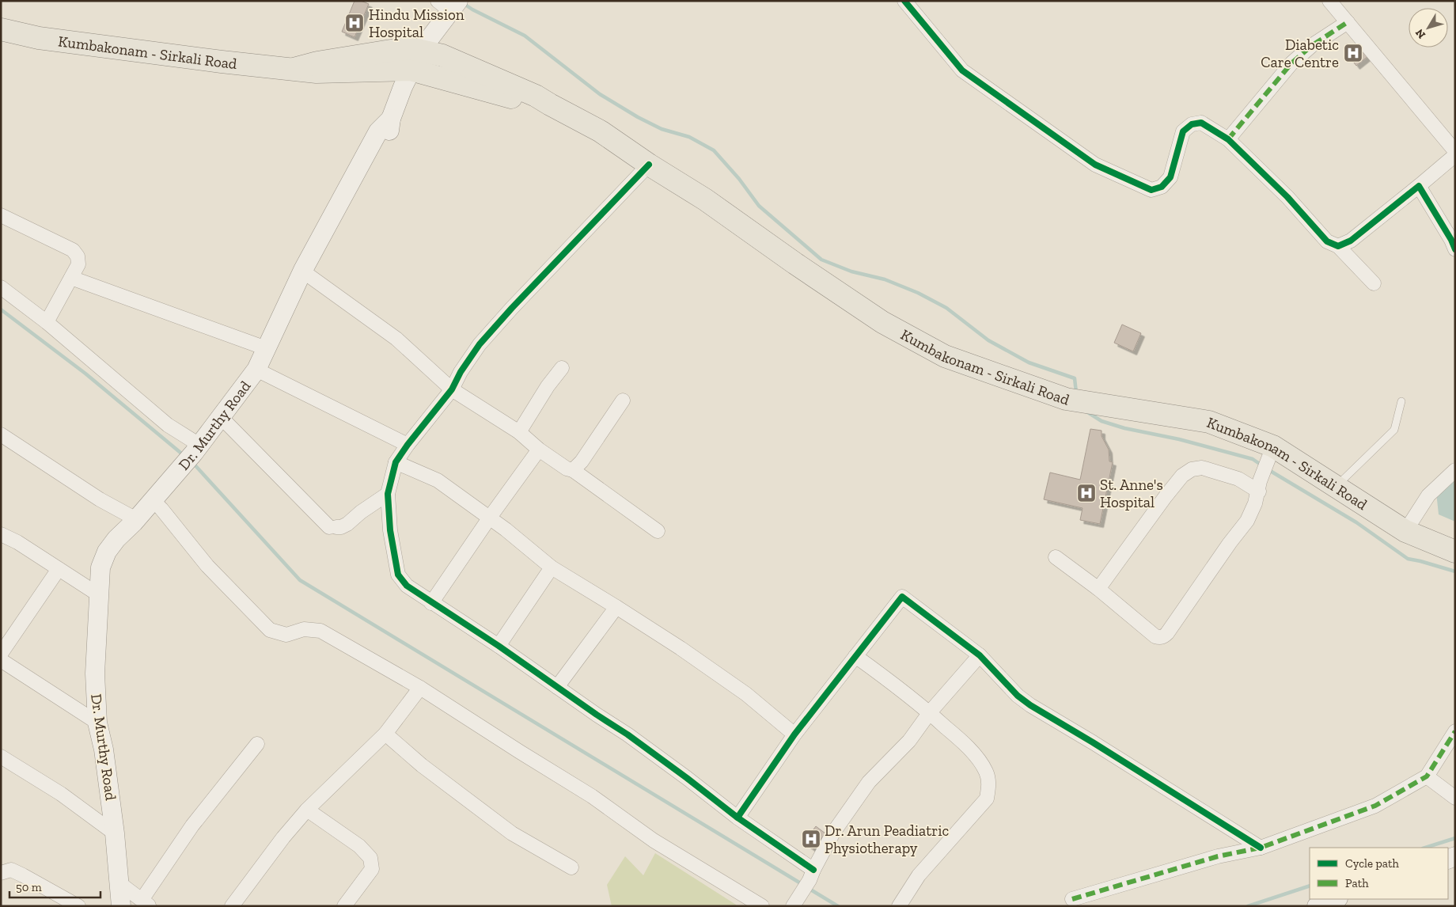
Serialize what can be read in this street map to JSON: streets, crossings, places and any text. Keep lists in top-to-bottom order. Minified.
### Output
{"streets":{"main road":["Kumbakonam - Sirkali Road","Dr. Murthy Road"]},"crossings":[["Kumbakonam - Sirkali Road","Dr. Murthy Road"]],"places":{"hospital":["Hindu Mission Hospital","Diabetic Care Centre","St. Anne's Hospital","Dr. Arun Peadiatric Physiotherapy"]},"legend":["Cycle path","Path"],"scale_bar":"50 m","north":"bottom left"}
